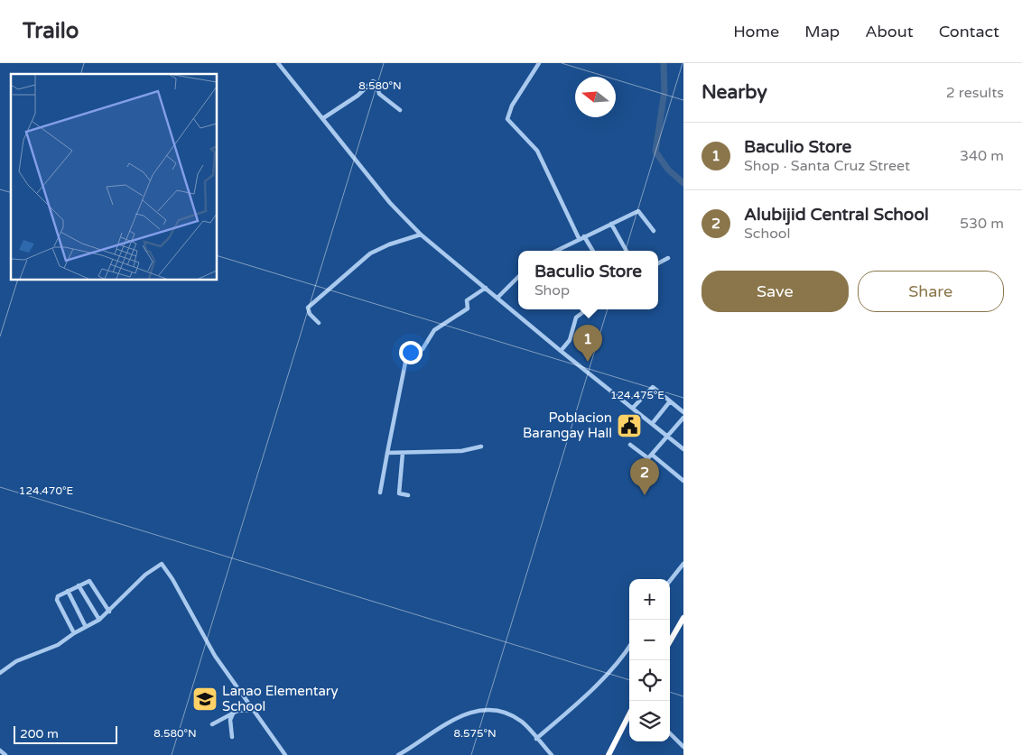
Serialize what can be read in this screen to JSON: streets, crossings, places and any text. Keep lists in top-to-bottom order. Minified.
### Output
{"places":{"public building":["Poblacion Barangay Hall"],"school or university":["Lanao Elementary School"]},"scale_bar":"200 m","north":"left","page":{"header":"Trailo","nav":["Home","Map","About","Contact"],"heading":["Nearby","2 results"],"list":[{"mark":"1","name":"Baculio Store","note":"Shop · Santa Cruz Street","value":"340 m"},{"mark":"2","name":"Alubijid Central School","note":"School","value":"530 m"}],"popup":["Baculio Store","Shop"],"buttons":["Save","Share"],"pins":["1","2"],"map_buttons":["+","−"],"scale":"200 m"},"coordinates":["8.580°N","124.475°E","124.470°E","8.575°N"]}
